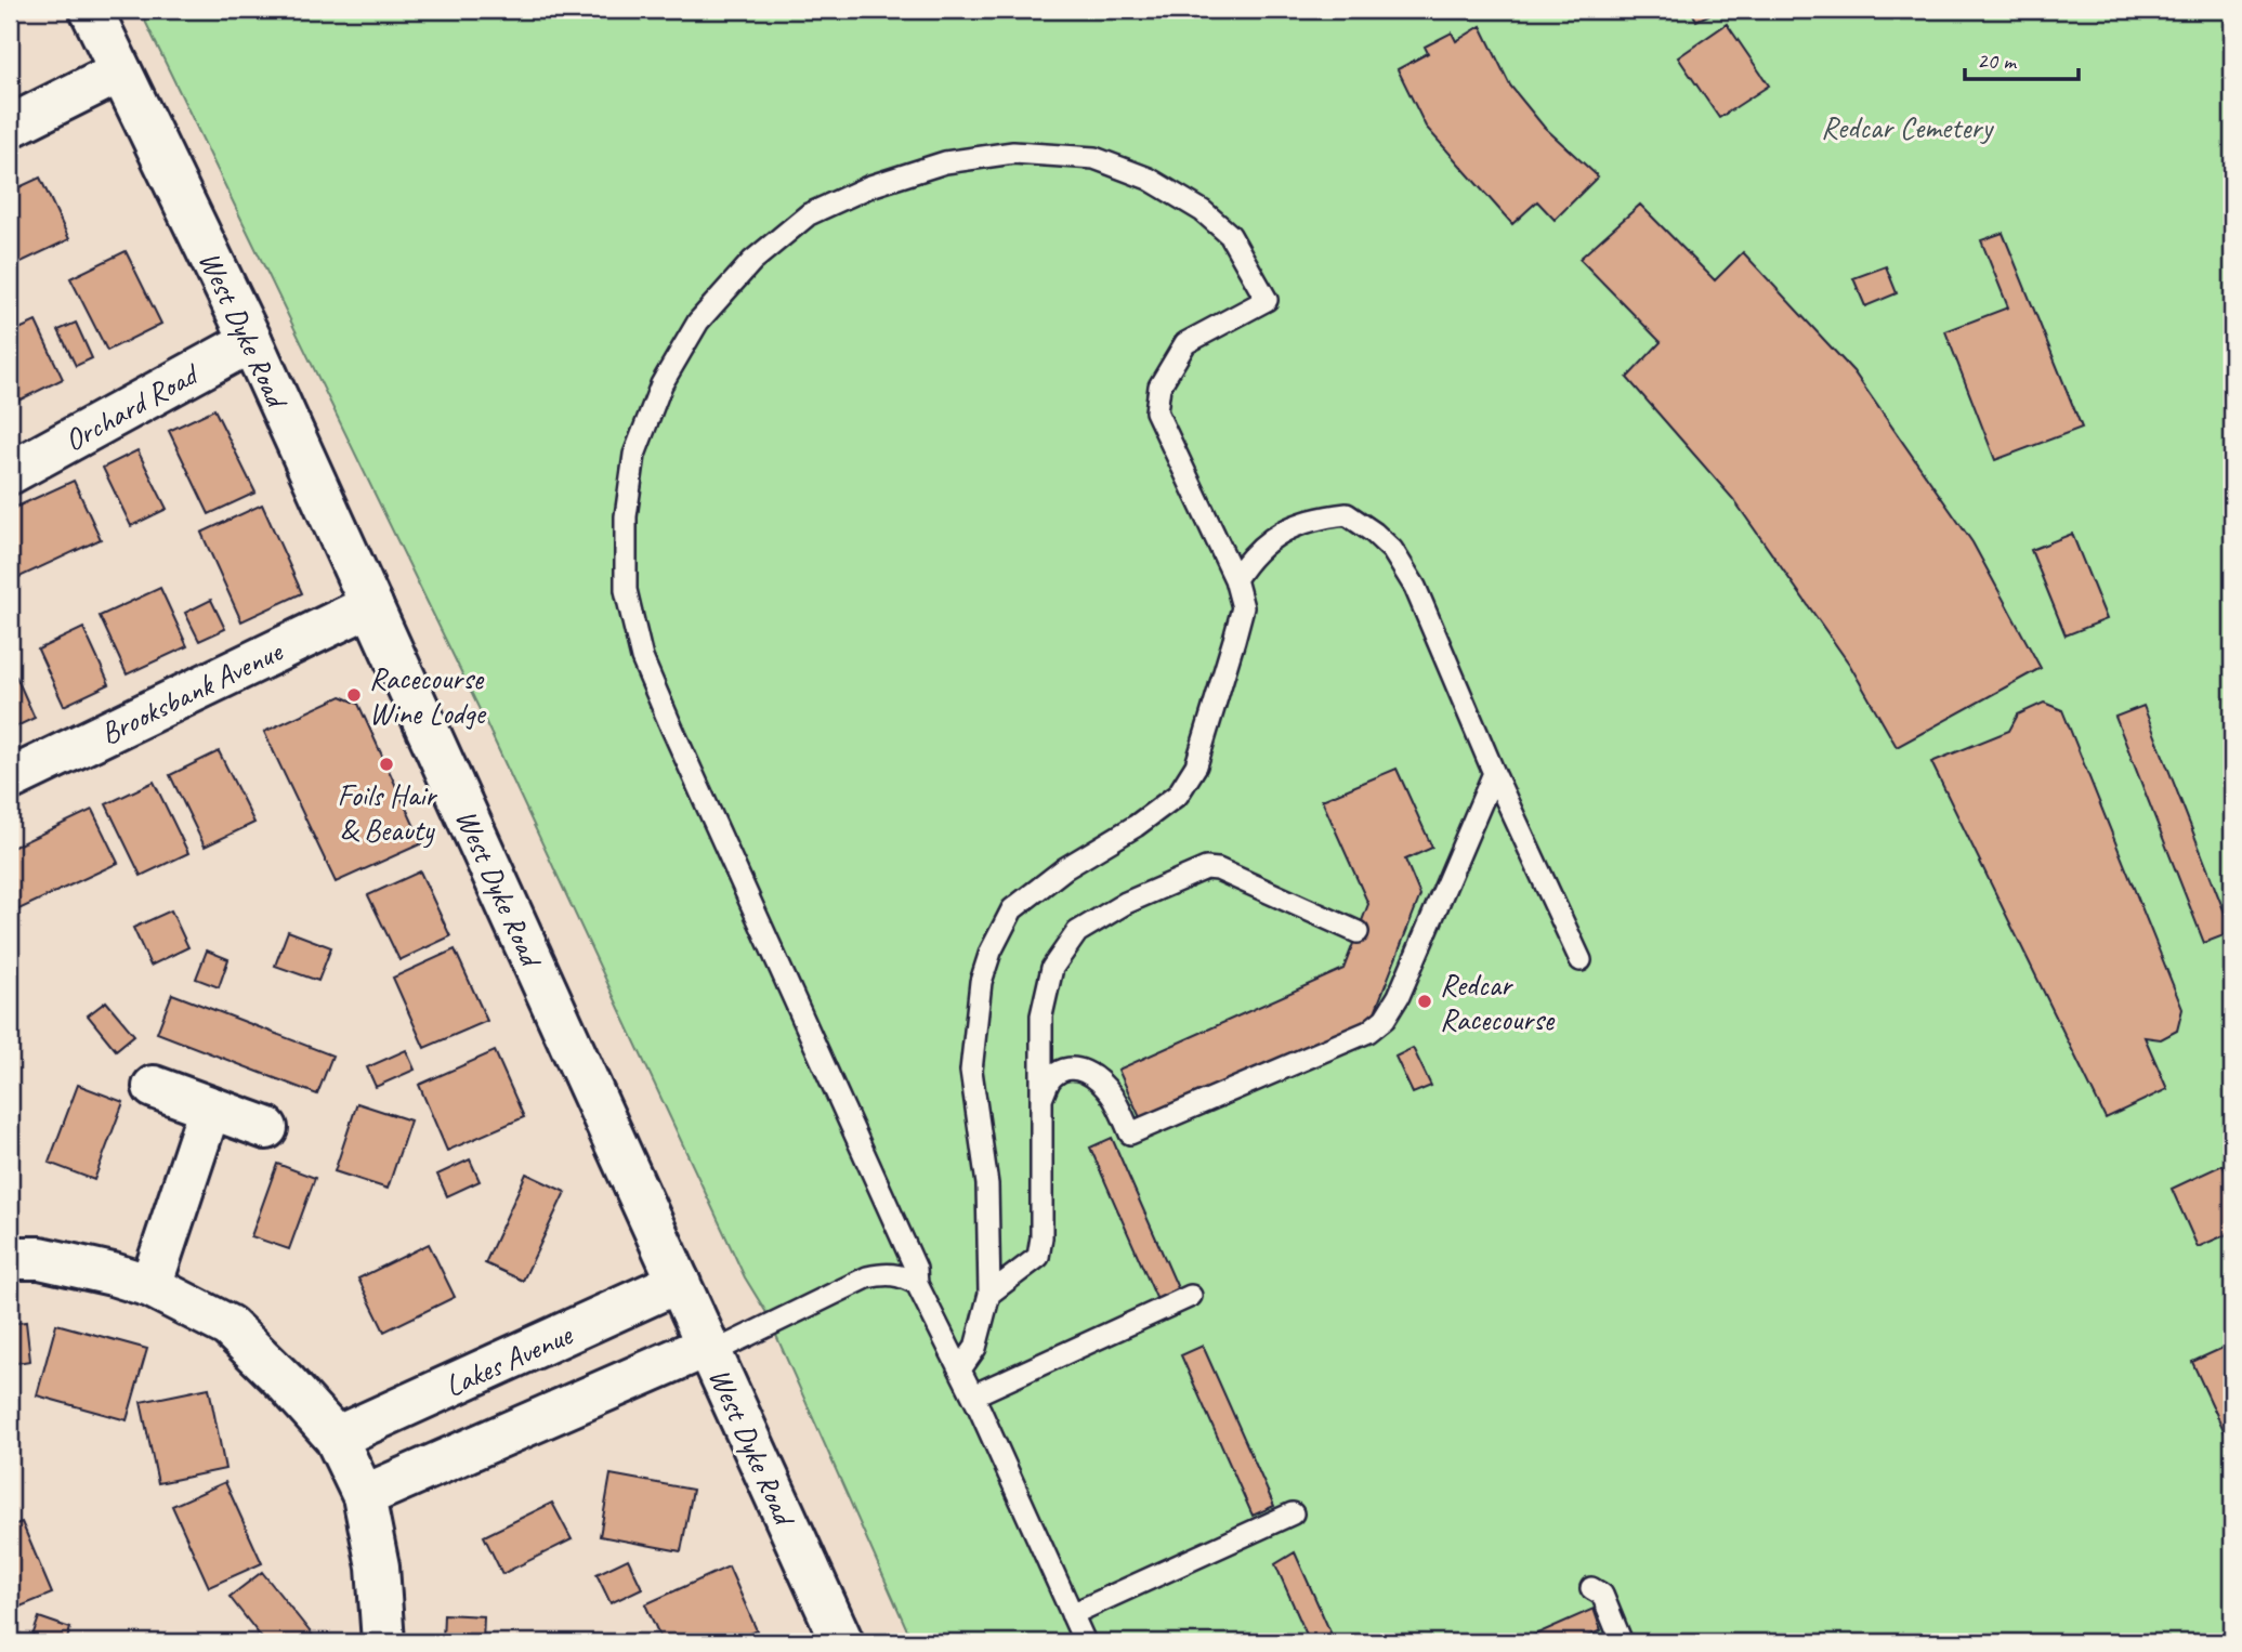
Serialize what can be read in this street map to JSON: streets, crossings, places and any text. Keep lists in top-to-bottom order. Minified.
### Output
{"streets":{"street":["West Dyke Road","Orchard Road","Brooksbank Avenue","Lakes Avenue"]},"crossings":[["West Dyke Road","Orchard Road"],["West Dyke Road","Brooksbank Avenue"],["West Dyke Road","Lakes Avenue"]],"parks":["Redcar Cemetery"],"places":["Racecourse Wine Lodge","Foils Hair & Beauty","Redcar Racecourse"],"scale_bar":"20 m"}
